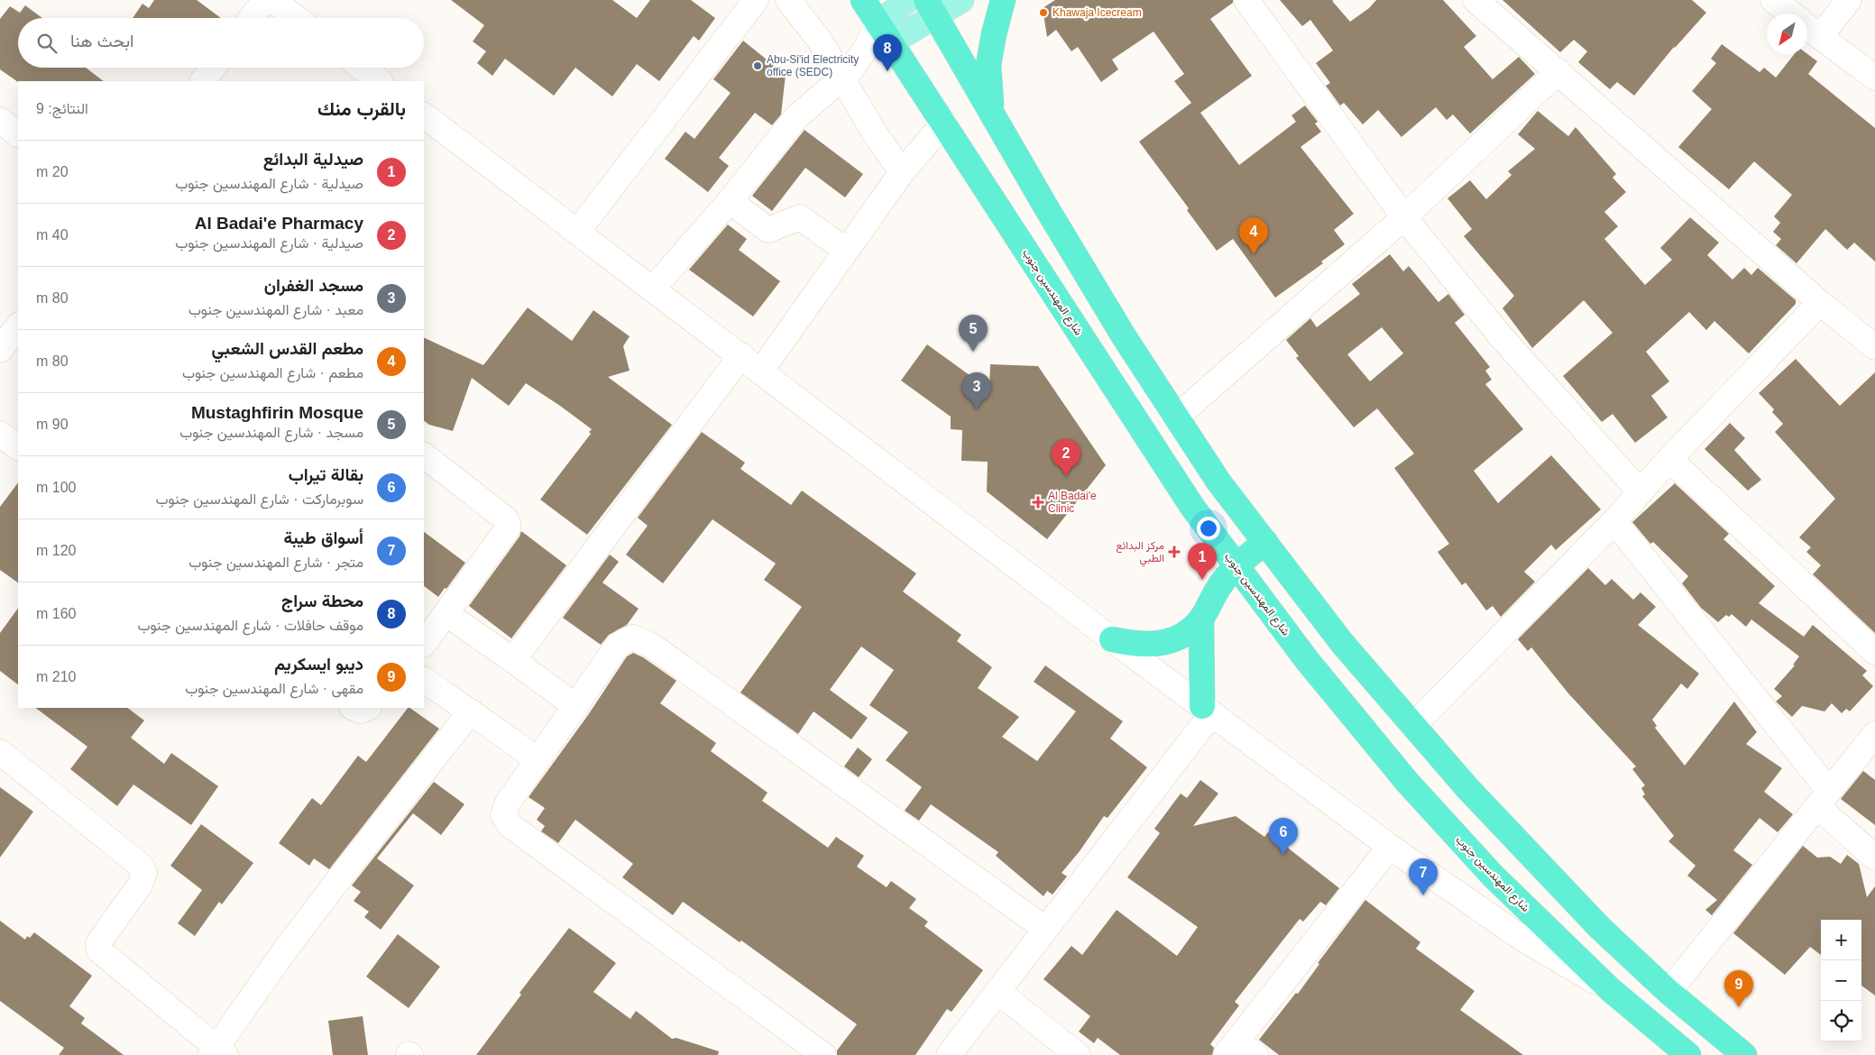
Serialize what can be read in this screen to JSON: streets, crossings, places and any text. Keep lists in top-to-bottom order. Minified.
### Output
{"streets":{"highway":["شارع المهندسين جنوب"]},"places":{"other":["Khawaja Icecream","Abu-Si'id Electricity office (SEDC)"],"health":["Al Badai'e Clinic","مركز البدائع الطبي"]},"north":"bottom left","page":{"search":"ابحث هنا","pins":["8","4","5","3","2","1","6","7","9"],"heading":["بالقرب منك","النتائج: 9"],"list":[{"mark":"1","name":"صيدلية البدائع","note":"صيدلية · شارع المهندسين جنوب","value":"20 m"},{"mark":"2","name":"Al Badai'e Pharmacy","note":"صيدلية · شارع المهندسين جنوب","value":"40 m"},{"mark":"3","name":"مسجد الغفران","note":"معبد · شارع المهندسين جنوب","value":"80 m"},{"mark":"4","name":"مطعم القدس الشعبي","note":"مطعم · شارع المهندسين جنوب","value":"80 m"},{"mark":"5","name":"Mustaghfirin Mosque","note":"مسجد · شارع المهندسين جنوب","value":"90 m"},{"mark":"6","name":"بقالة تيراب","note":"سوبرماركت · شارع المهندسين جنوب","value":"100 m"},{"mark":"7","name":"أسواق طيبة","note":"متجر · شارع المهندسين جنوب","value":"120 m"},{"mark":"8","name":"محطة سراج","note":"موقف حافلات · شارع المهندسين جنوب","value":"160 m"},{"mark":"9","name":"ديبو ايسكريم","note":"مقهى · شارع المهندسين جنوب","value":"210 m"}],"map_buttons":["+","−"]}}
